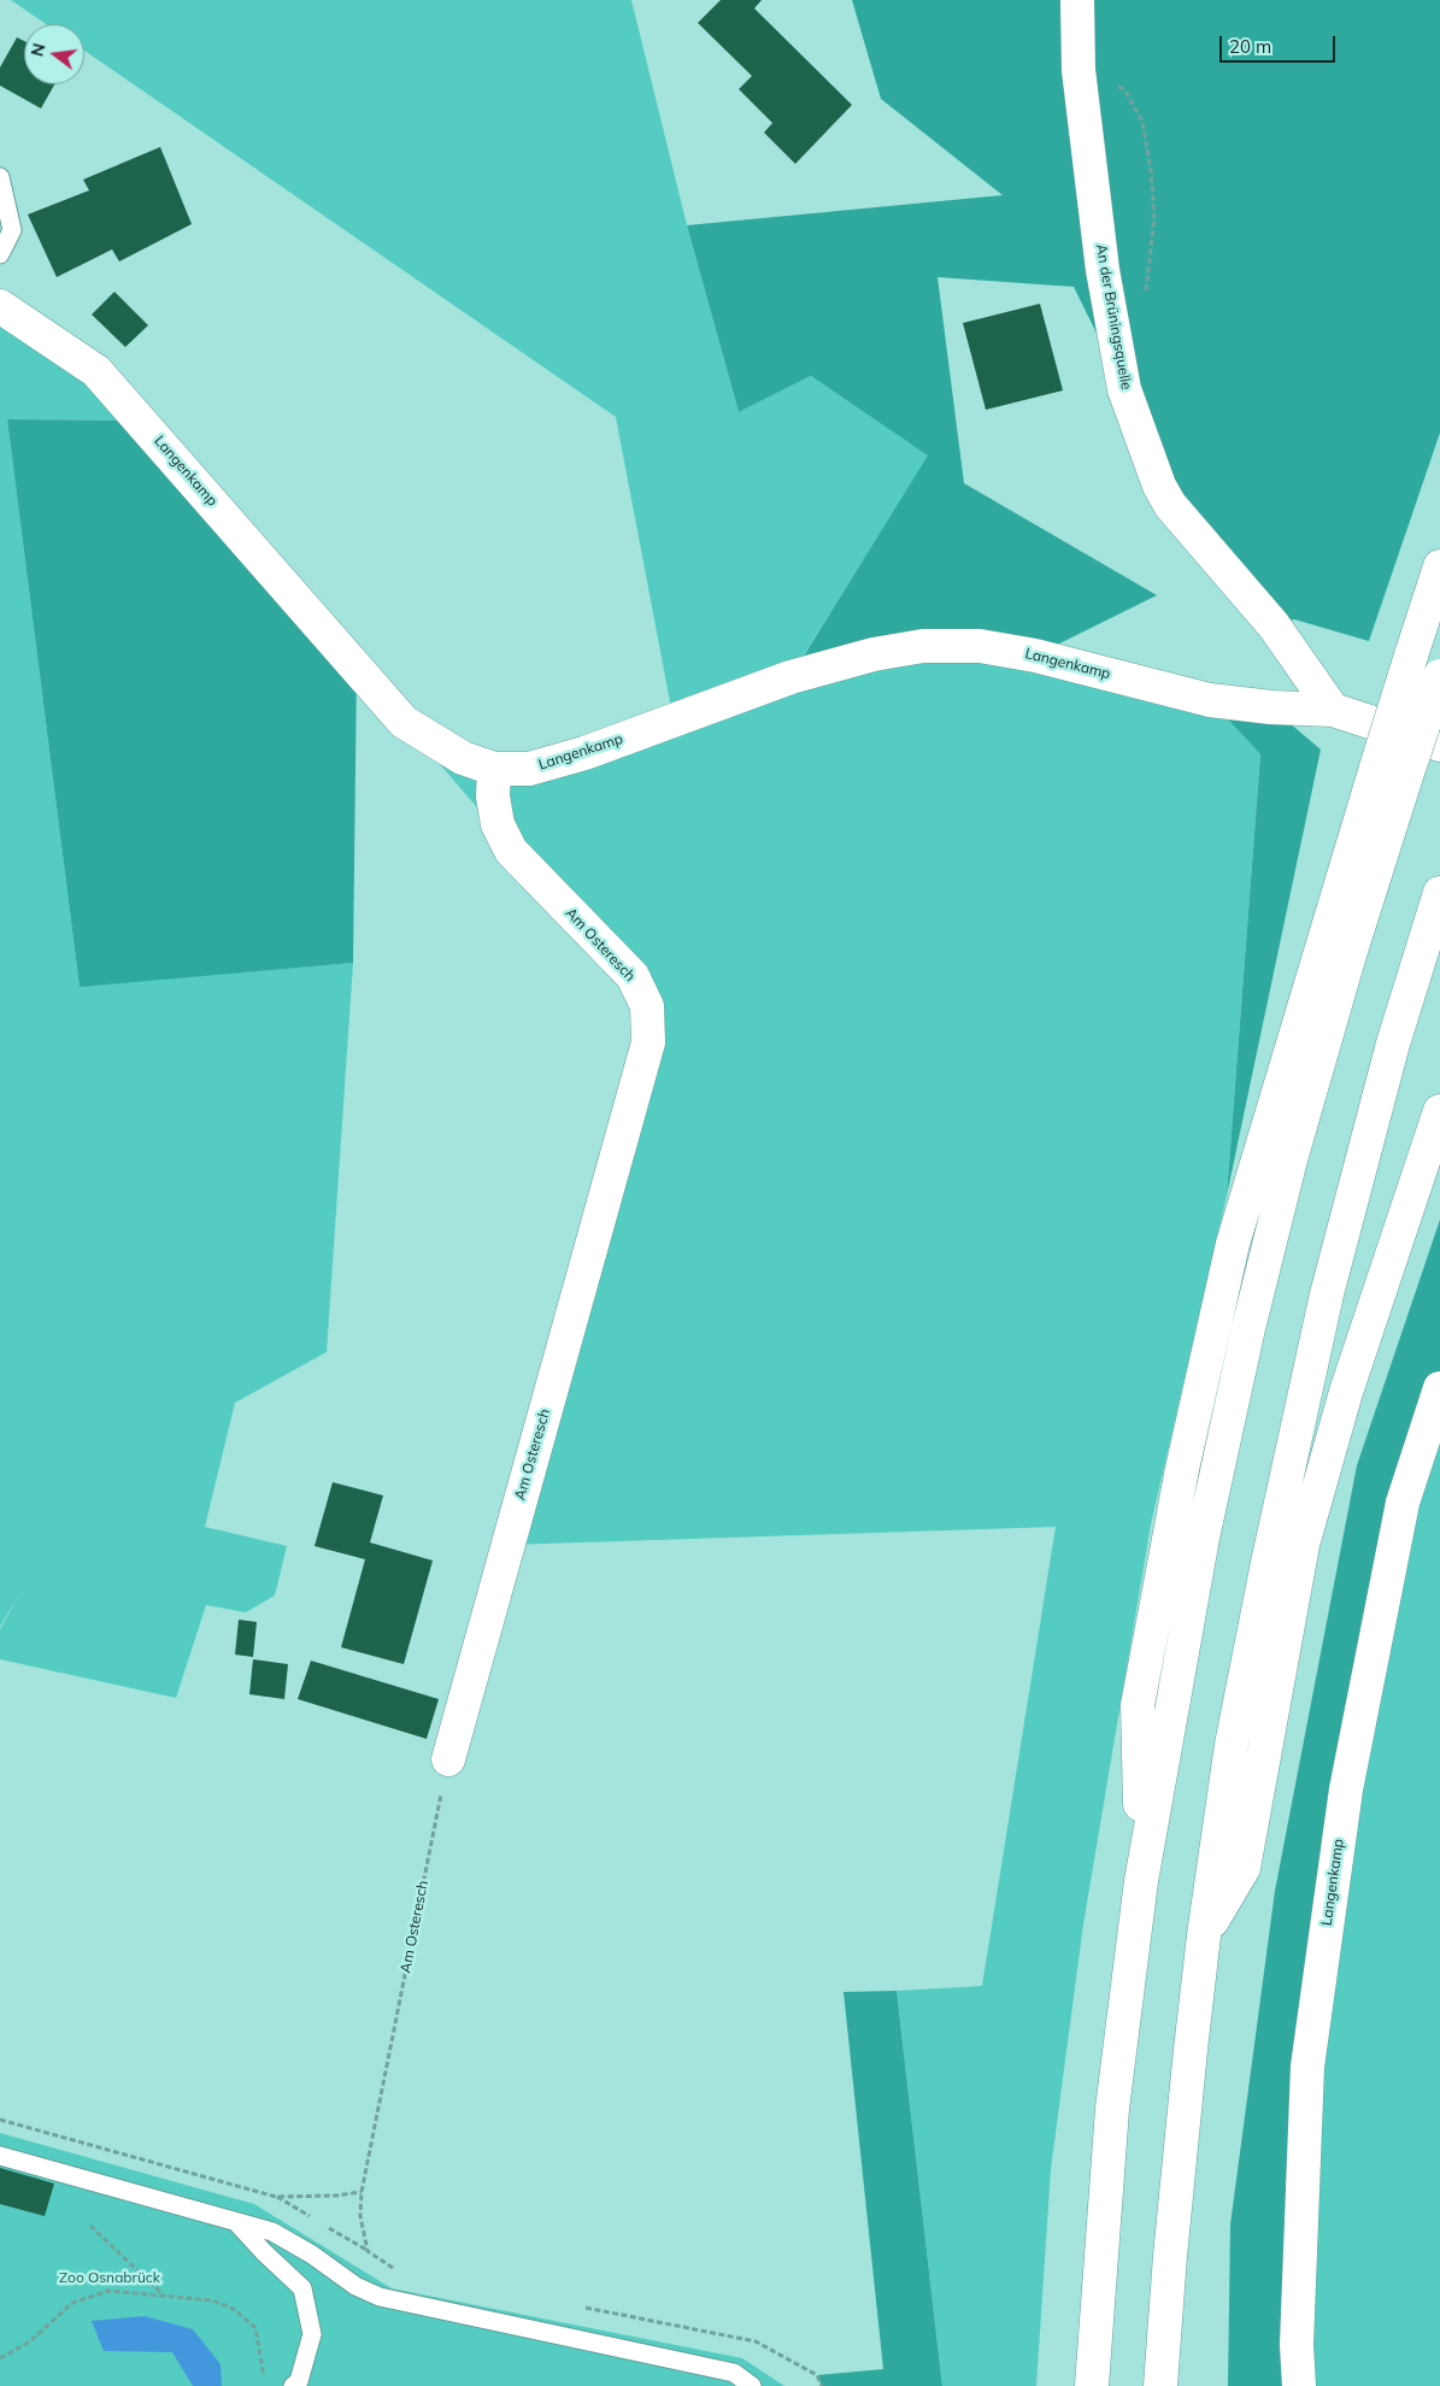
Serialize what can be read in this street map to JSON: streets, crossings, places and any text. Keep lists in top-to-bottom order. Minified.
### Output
{"streets":{"main road":["An der Brüningsquelle","Langenkamp","Am Osteresch"]},"crossings":[["An der Brüningsquelle","Langenkamp"],["Langenkamp","Am Osteresch"]],"parks":["Zoo Osnabrück"],"scale_bar":"20 m","north":"left"}
